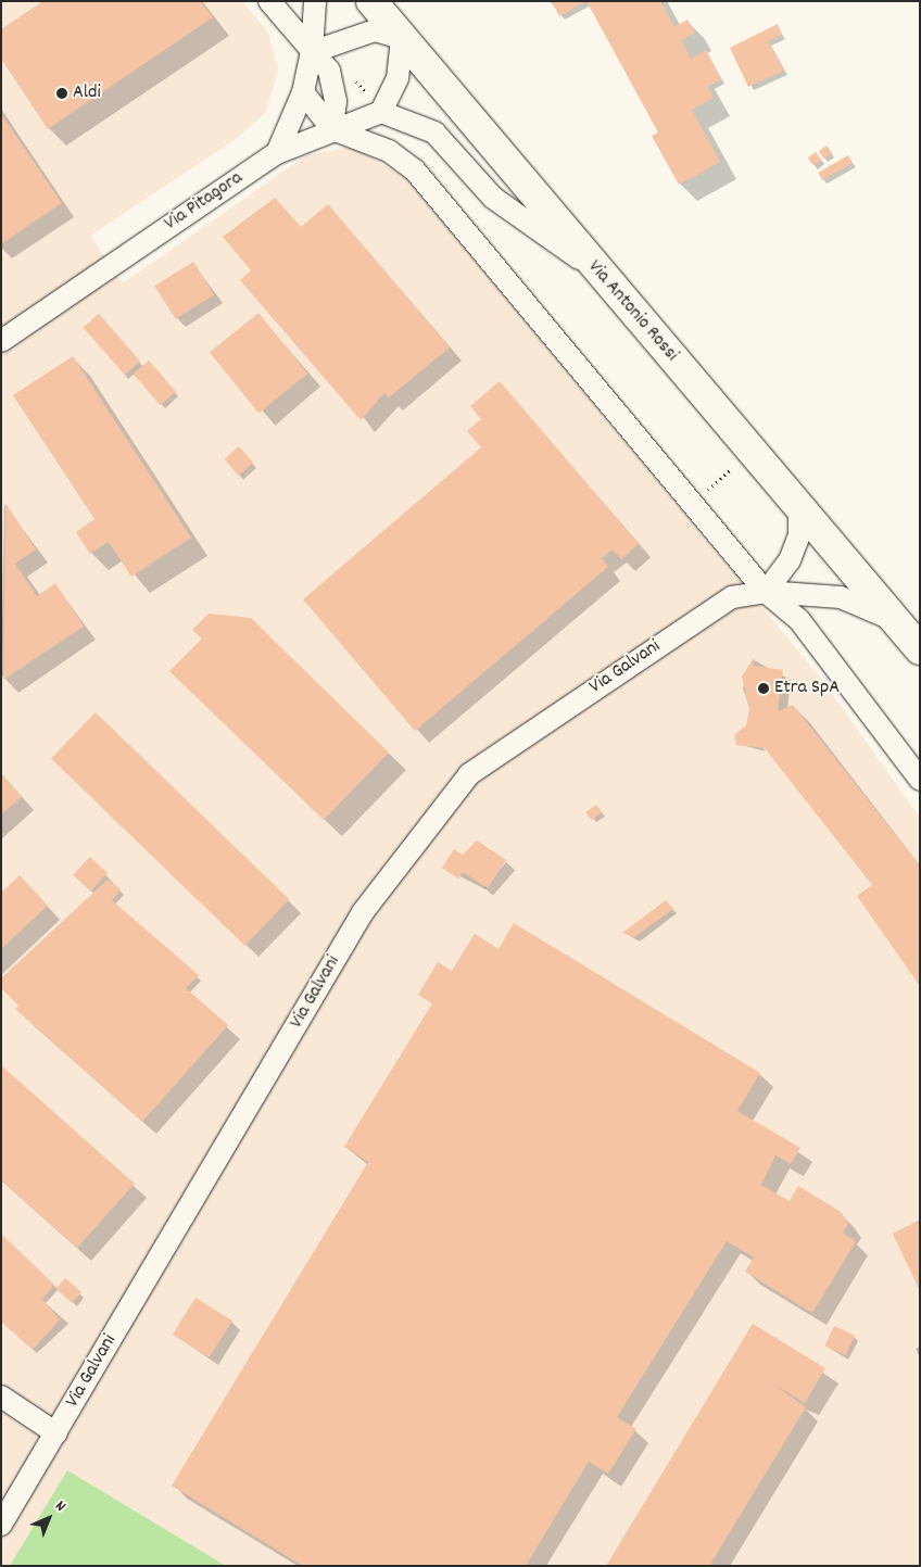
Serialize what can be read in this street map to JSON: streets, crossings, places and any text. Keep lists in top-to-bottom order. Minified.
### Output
{"streets":{"main road":["Via Antonio Rossi"],"street":["Via Pitagora","Via Galvani"]},"crossings":[["Via Antonio Rossi","Via Galvani"]],"places":["Aldi","Etra SpA"],"north":"top right"}
